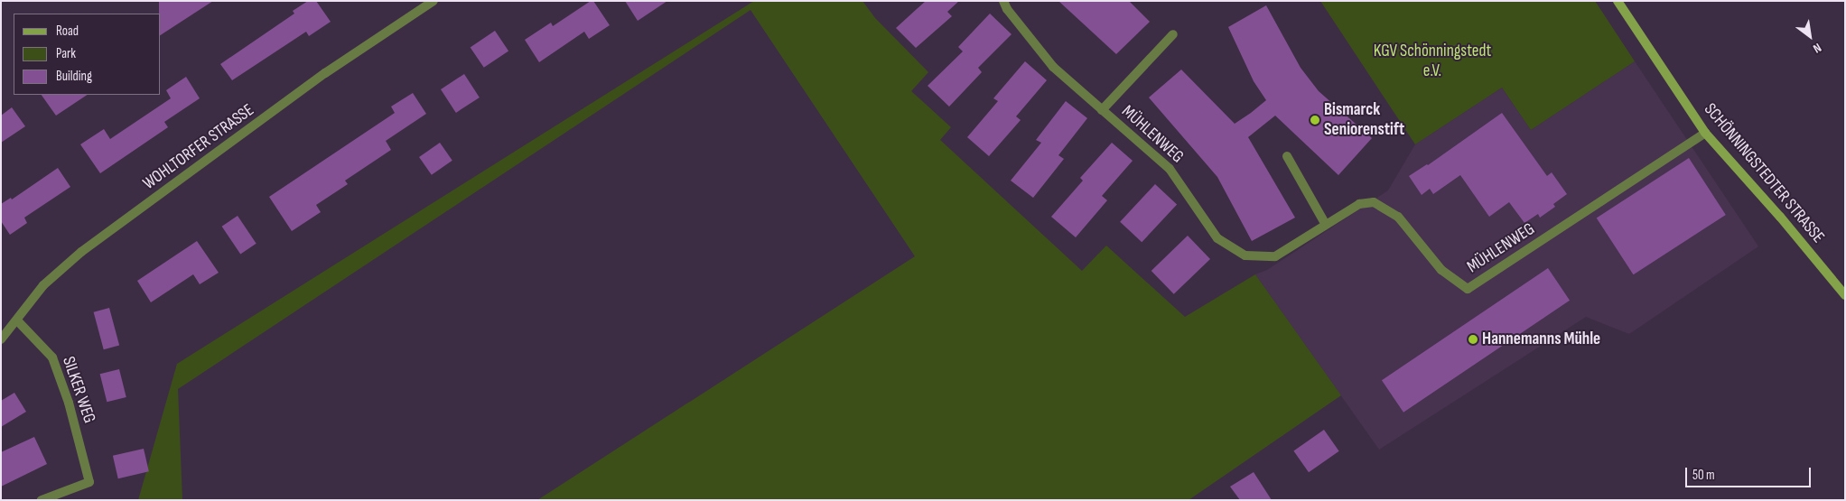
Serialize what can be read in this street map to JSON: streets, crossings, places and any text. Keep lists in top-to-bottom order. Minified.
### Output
{"streets":{"main road":["SCHÖNNINGSTEDTER STRASSE"],"street":["MÜHLENWEG","WOHLTORFER STRASSE","SILKER WEG"]},"crossings":[["MÜHLENWEG","SCHÖNNINGSTEDTER STRASSE"],["WOHLTORFER STRASSE","SILKER WEG"]],"parks":["KGV Schönningstedt e.V."],"places":["Bismarck Seniorenstift","Hannemanns Mühle"],"legend":["Road","Park","Building"],"scale_bar":"50 m","north":"bottom right"}
